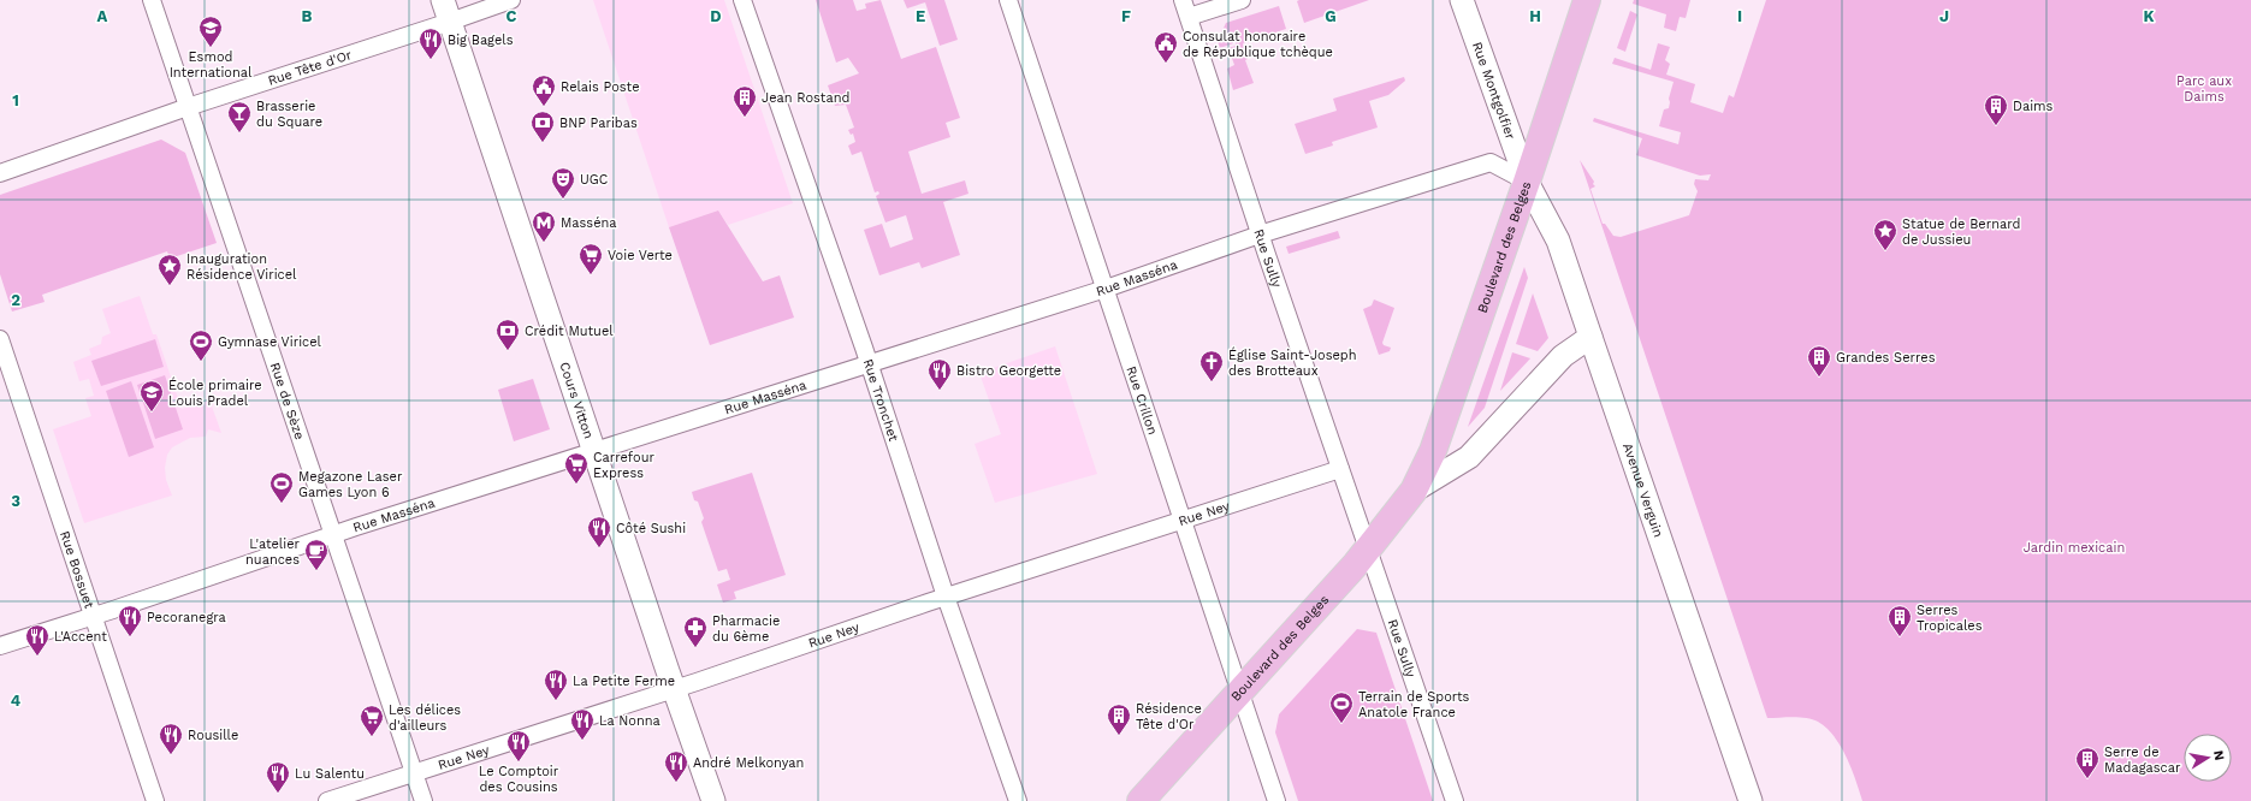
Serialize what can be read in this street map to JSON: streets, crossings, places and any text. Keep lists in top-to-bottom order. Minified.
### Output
{"streets":{"main road":["Rue Montgolfier","Boulevard des Belges","Cours Vitton","Avenue Verguin"],"street":["Rue Tête d'Or","Rue Sully","Rue Masséna","Rue de Sèze","Rue Tronchet","Rue Crillon","Rue Ney","Rue Bossuet"]},"crossings":[["Rue Tête d'Or","Rue de Sèze"],["Rue Tête d'Or","Cours Vitton"],["Rue Montgolfier","Boulevard des Belges"],["Rue Montgolfier","Rue Masséna"],["Rue Montgolfier","Avenue Verguin"],["Boulevard des Belges","Rue Sully"],["Boulevard des Belges","Rue Masséna"],["Boulevard des Belges","Rue Crillon"],["Boulevard des Belges","Avenue Verguin"],["Rue Sully","Rue Masséna"],["Rue Sully","Rue Ney"],["Rue Masséna","Rue de Sèze"],["Rue Masséna","Cours Vitton"],["Rue Masséna","Rue Tronchet"],["Rue Masséna","Rue Crillon"],["Rue Masséna","Avenue Verguin"],["Rue Masséna","Rue Bossuet"],["Rue de Sèze","Rue Ney"],["Cours Vitton","Rue Ney"],["Rue Tronchet","Rue Ney"],["Rue Crillon","Rue Ney"]],"parks":["Parc aux Daims","Jardin mexicain"],"places":{"school or university":["Esmod International","École primaire Louis Pradel"],"restaurant":["Big Bagels","Bistro Georgette","Côté Sushi","Pecoranegra","L'Accent","La Petite Ferme","La Nonna","Rousille","Le Comptoir des Cousins","André Melkonyan","Lu Salentu"],"public building":["Consulat honoraire de République tchèque","Relais Poste"],"building":["Jean Rostand","Daims","Grandes Serres","Serres Tropicales","Résidence Tête d'Or","Serre de Madagascar"],"bar":["Brasserie du Square"],"bank":["BNP Paribas","Crédit Mutuel"],"theatre":["UGC"],"metro station":["Masséna"],"place":["Statue de Bernard de Jussieu","Inauguration Résidence Viricel"],"supermarket":["Voie Verte","Carrefour Express","Les délices d'ailleurs"],"sports":["Gymnase Viricel","Megazone Laser Games Lyon 6","Terrain de Sports Anatole France"],"church":["Église Saint-Joseph des Brotteaux"],"cafe":["L'atelier nuances"],"pharmacy":["Pharmacie du 6ème"]},"north":"right","grid":{"columns":["A","B","C","D","E","F","G","H","I","J","K"],"rows":["1","2","3","4"]}}
